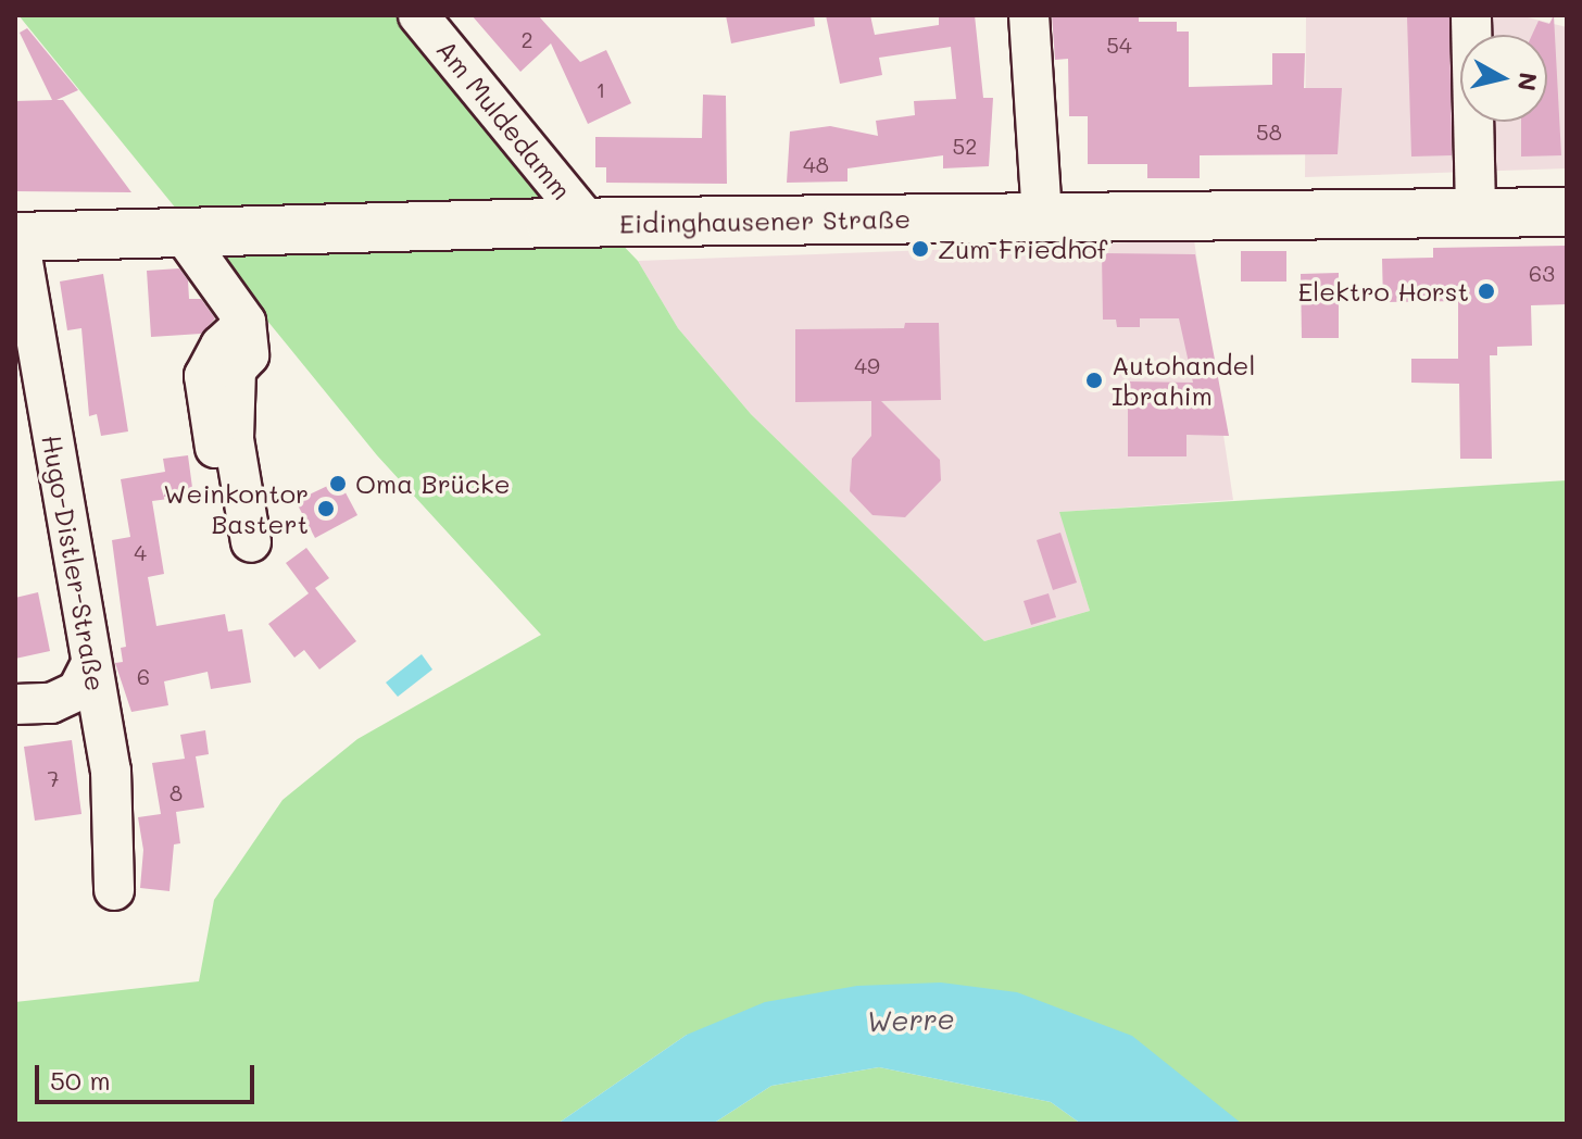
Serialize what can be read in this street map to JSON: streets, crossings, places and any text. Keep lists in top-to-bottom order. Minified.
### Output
{"streets":{"main road":["Eidinghausener Straße"],"street":["Am Muldedamm","Hugo-Distler-Straße"]},"crossings":[["Am Muldedamm","Eidinghausener Straße"],["Eidinghausener Straße","Hugo-Distler-Straße"]],"water":["Werre"],"places":["Zum Friedhof","Elektro Horst","Autohandel Ibrahim","Oma Brücke","Weinkontor Bastert"],"house_numbers":["2","54","1","58","52","48","63","49","4","6","7","8"],"scale_bar":"50 m","north":"right"}
